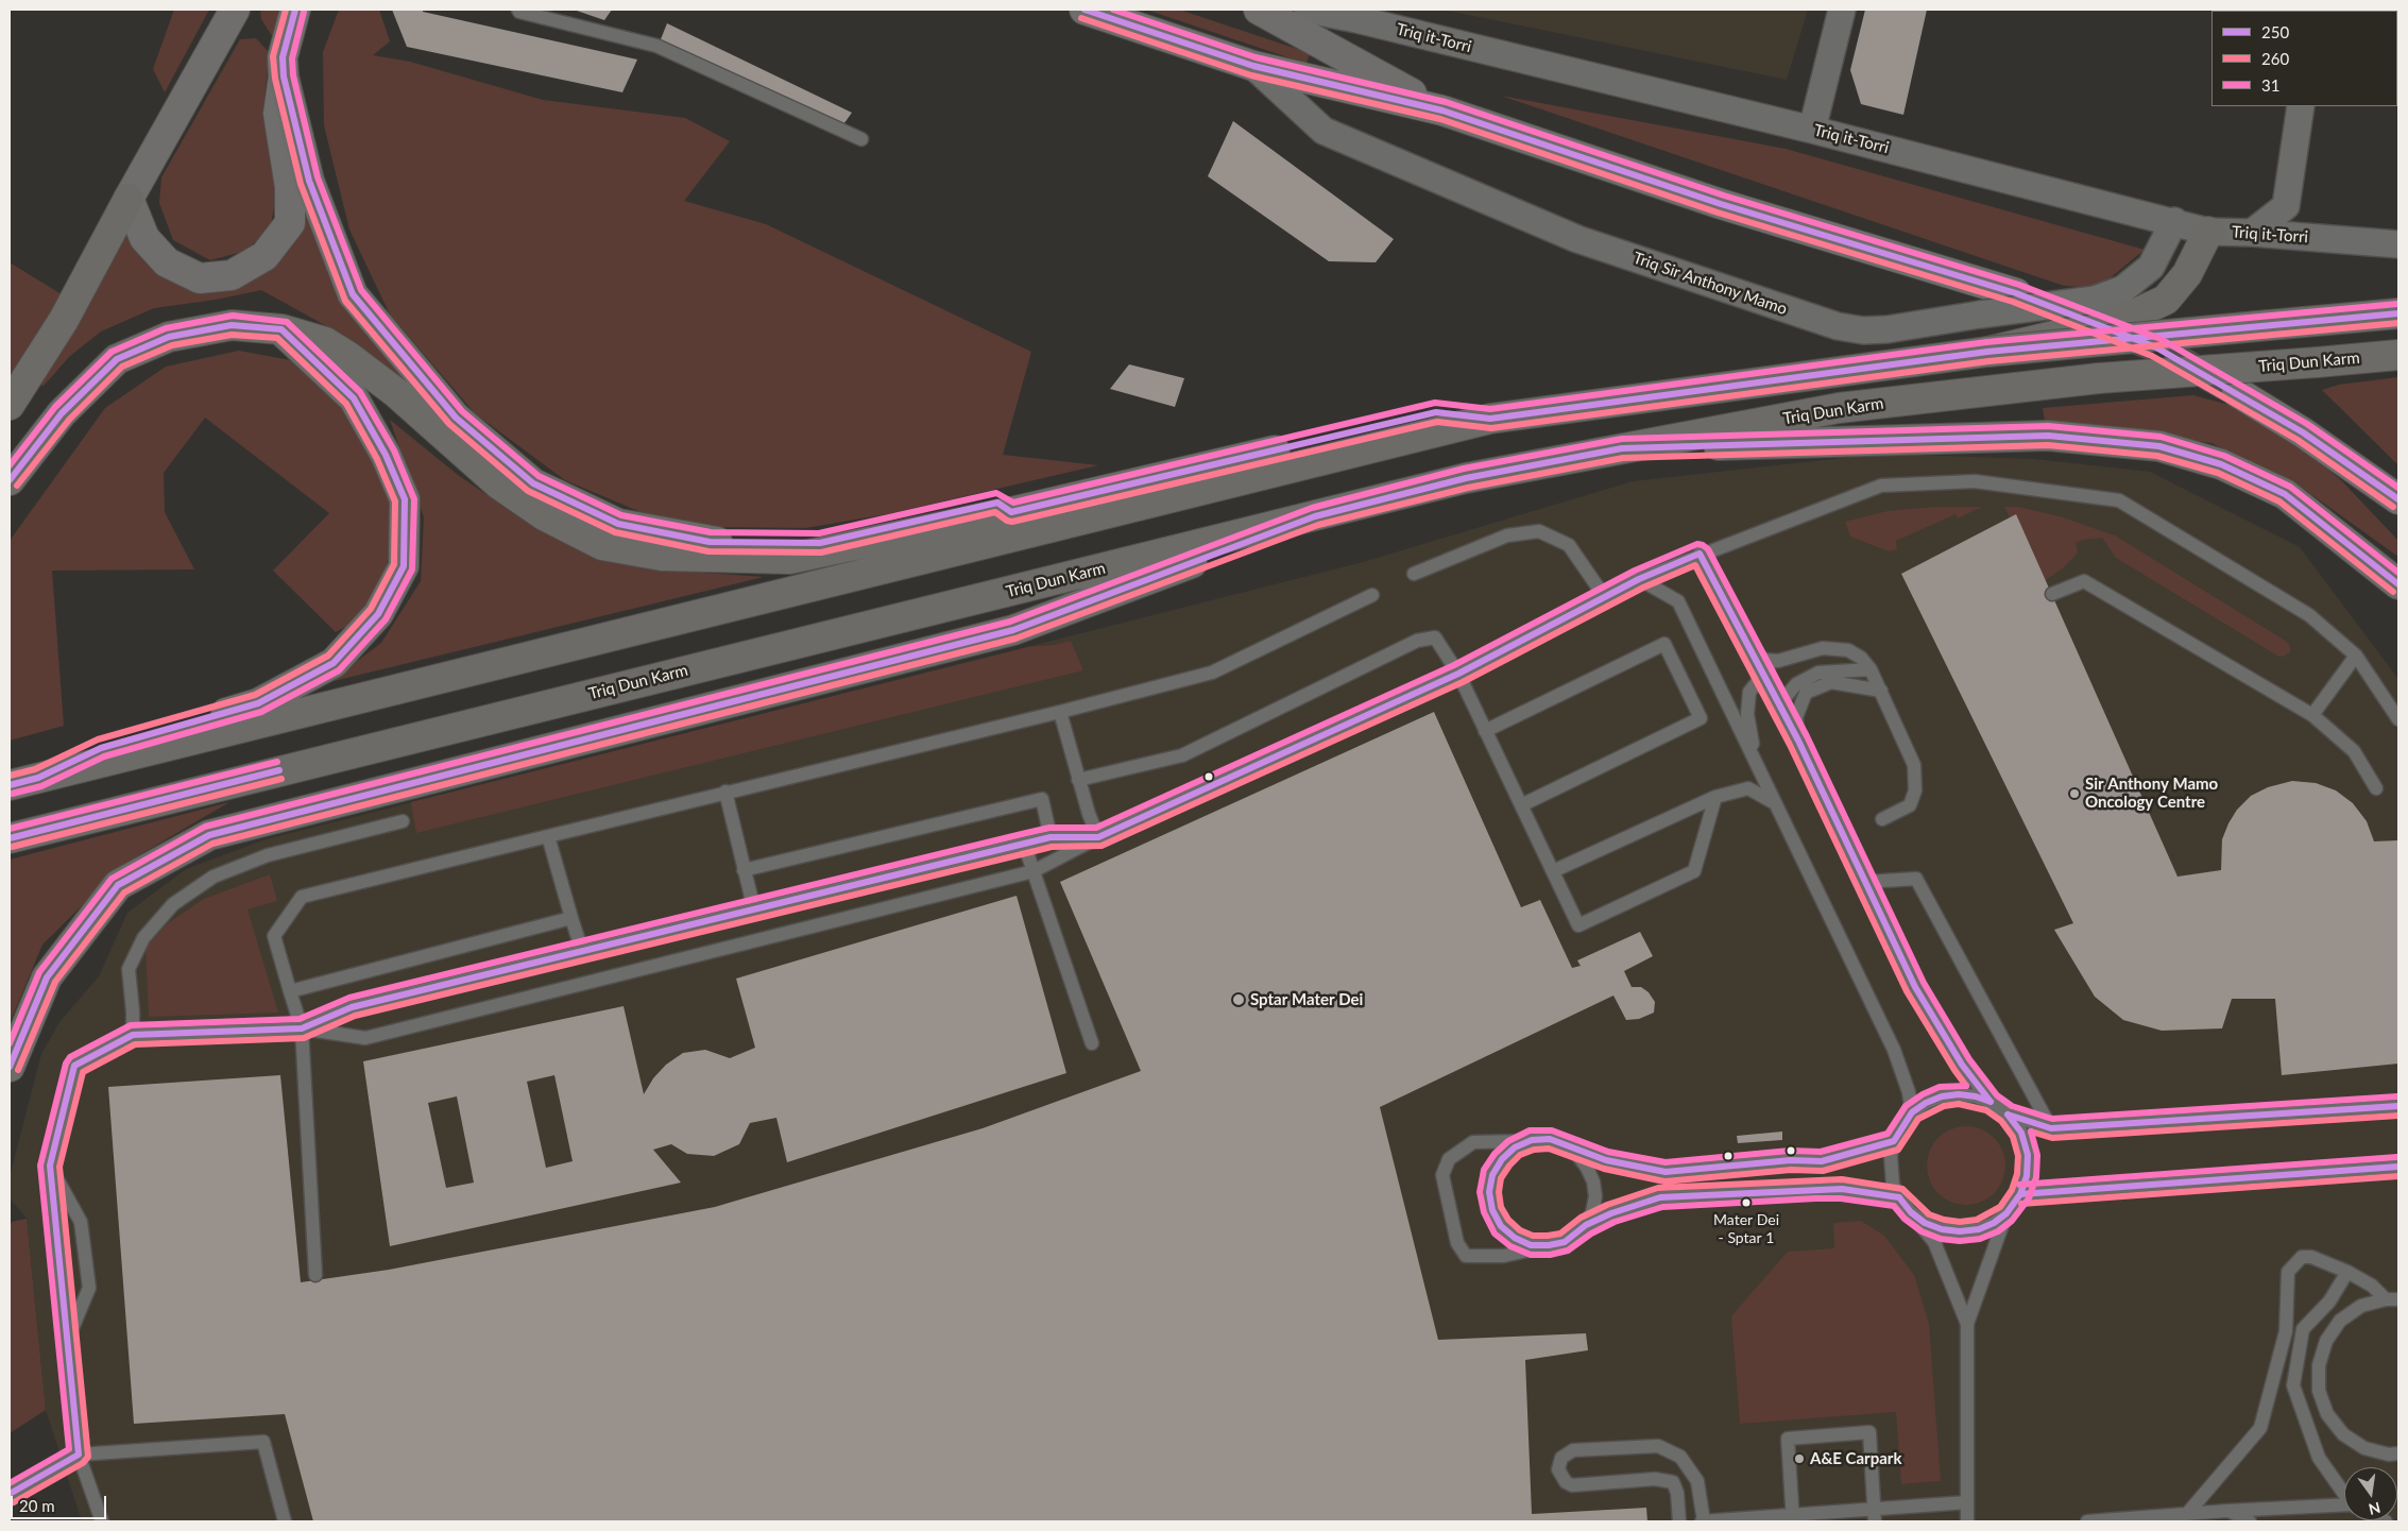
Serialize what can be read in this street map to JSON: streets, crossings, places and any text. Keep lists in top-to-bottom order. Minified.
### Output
{"streets":{"highway":["Triq Dun Karm"],"main road":["Triq Sir Anthony Mamo"],"street":["Triq it-Torri"]},"crossings":[["Triq it-Torri","Triq Sir Anthony Mamo"]],"places":["Sir Anthony Mamo Oncology Centre","Sptar Mater Dei","Mater Dei - Sptar 1","A&E Carpark"],"lines":["transit line 250","transit line 260","transit line 31"],"legend":["250","260","31"],"scale_bar":"20 m","north":"bottom"}
